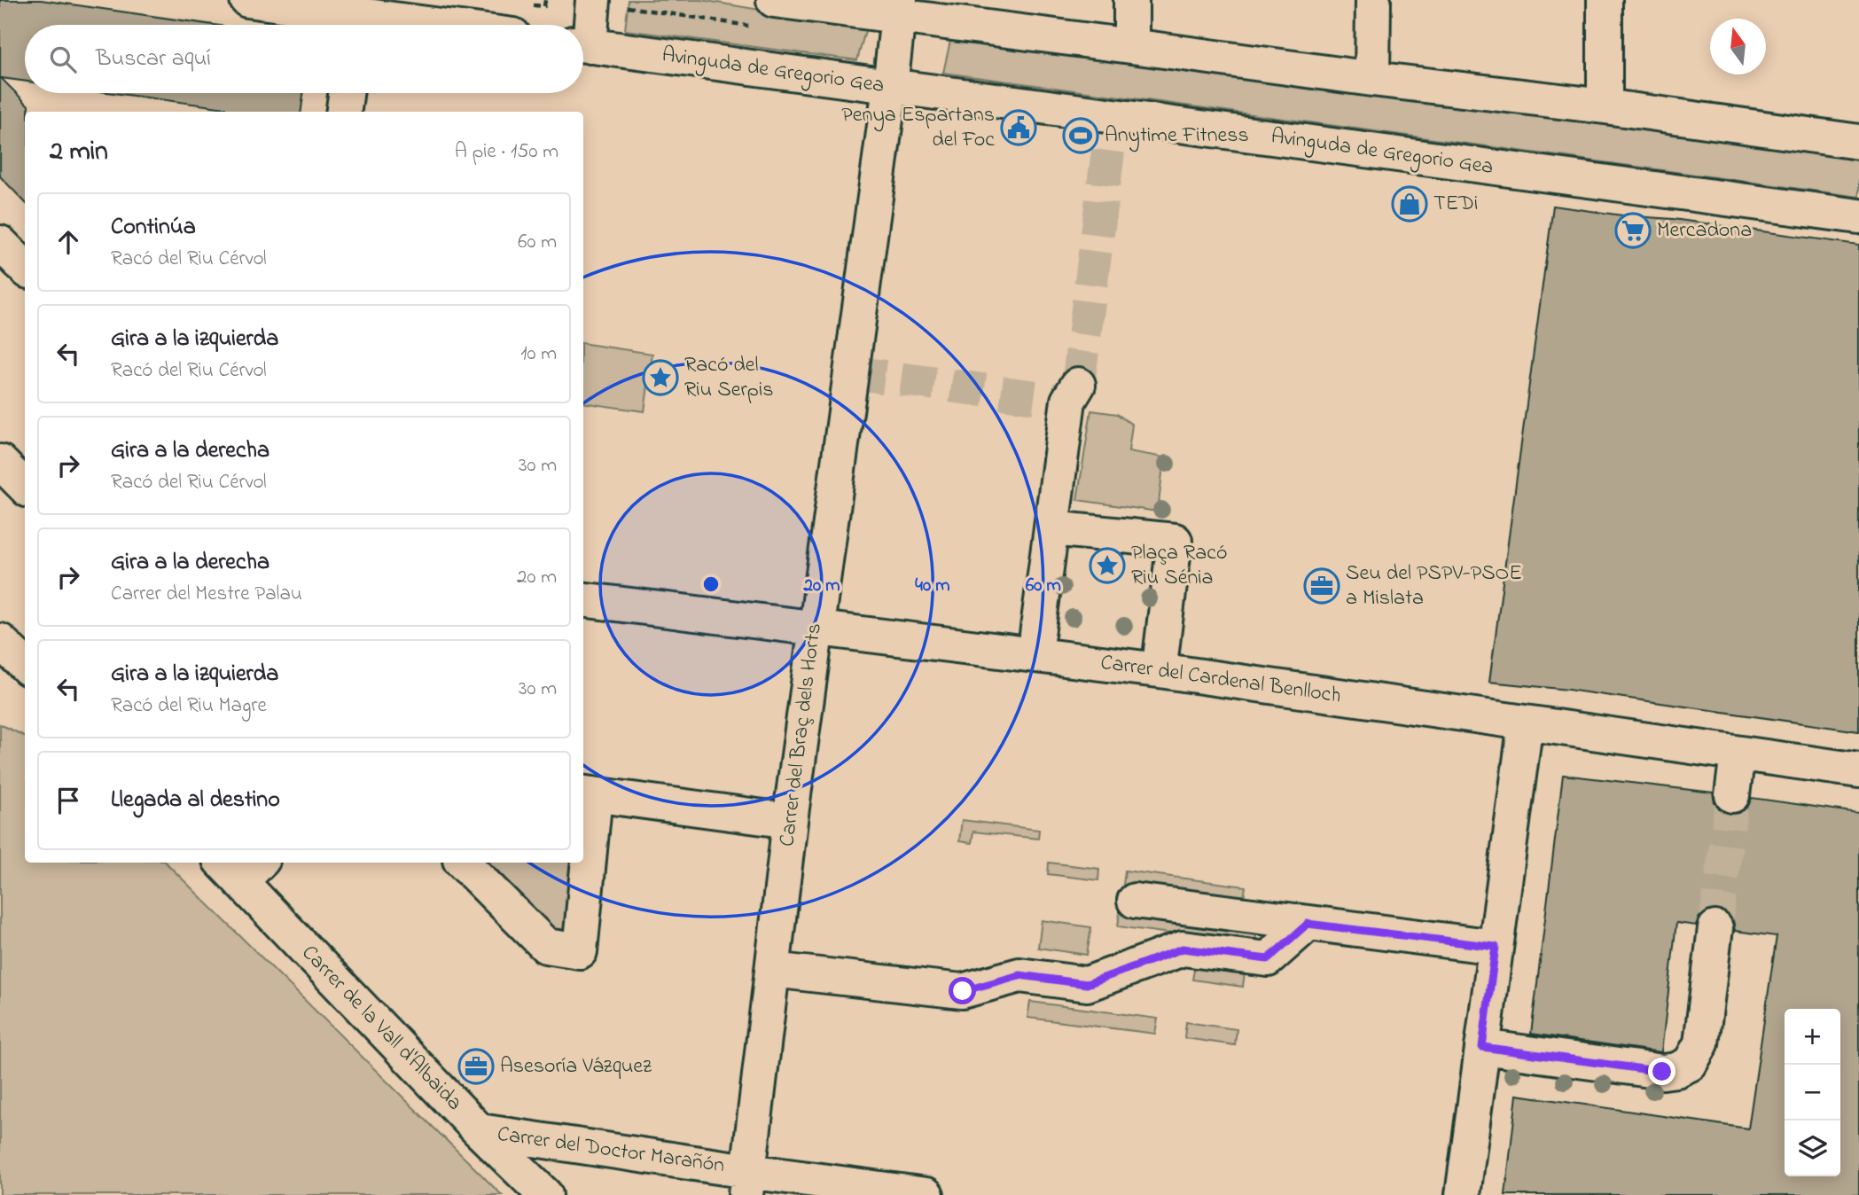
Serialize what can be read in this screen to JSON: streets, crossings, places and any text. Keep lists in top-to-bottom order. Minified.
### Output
{"streets":{"street":["Avinguda de Gregorio Gea","Carrer del Cardenal Benlloch","Carrer del Braç dels Horts","Carrer de la Vall d'Albaida","Carrer del Doctor Marañón"]},"crossings":[["Avinguda de Gregorio Gea","Carrer del Braç dels Horts"],["Carrer del Cardenal Benlloch","Carrer del Braç dels Horts"],["Carrer del Braç dels Horts","Carrer del Doctor Marañón"],["Carrer de la Vall d'Albaida","Carrer del Doctor Marañón"]],"places":{"public building":["Penya Espartans del Foc"],"sports":["Anytime Fitness"],"shop":["TEDi"],"supermarket":["Mercadona"],"place":["Racó del Riu Serpis","Plaça Racó Riu Sénia"],"office":["Seu del PSPV-PSOE a Mislata","Asesoría Vázquez"]},"north":"top","page":{"search":"Buscar aquí","heading":["2 min","A pie · 150 m"],"list":[["Continúa","Racó del Riu Cérvol","60 m"],["Gira a la izquierda","Racó del Riu Cérvol","10 m"],["Gira a la derecha","Racó del Riu Cérvol","30 m"],["Gira a la derecha","Carrer del Mestre Palau","20 m"],["Gira a la izquierda","Racó del Riu Magre","30 m"],"Llegada al destino"],"map_buttons":["+","−"]},"rings":["20 m","40 m","60 m"]}
